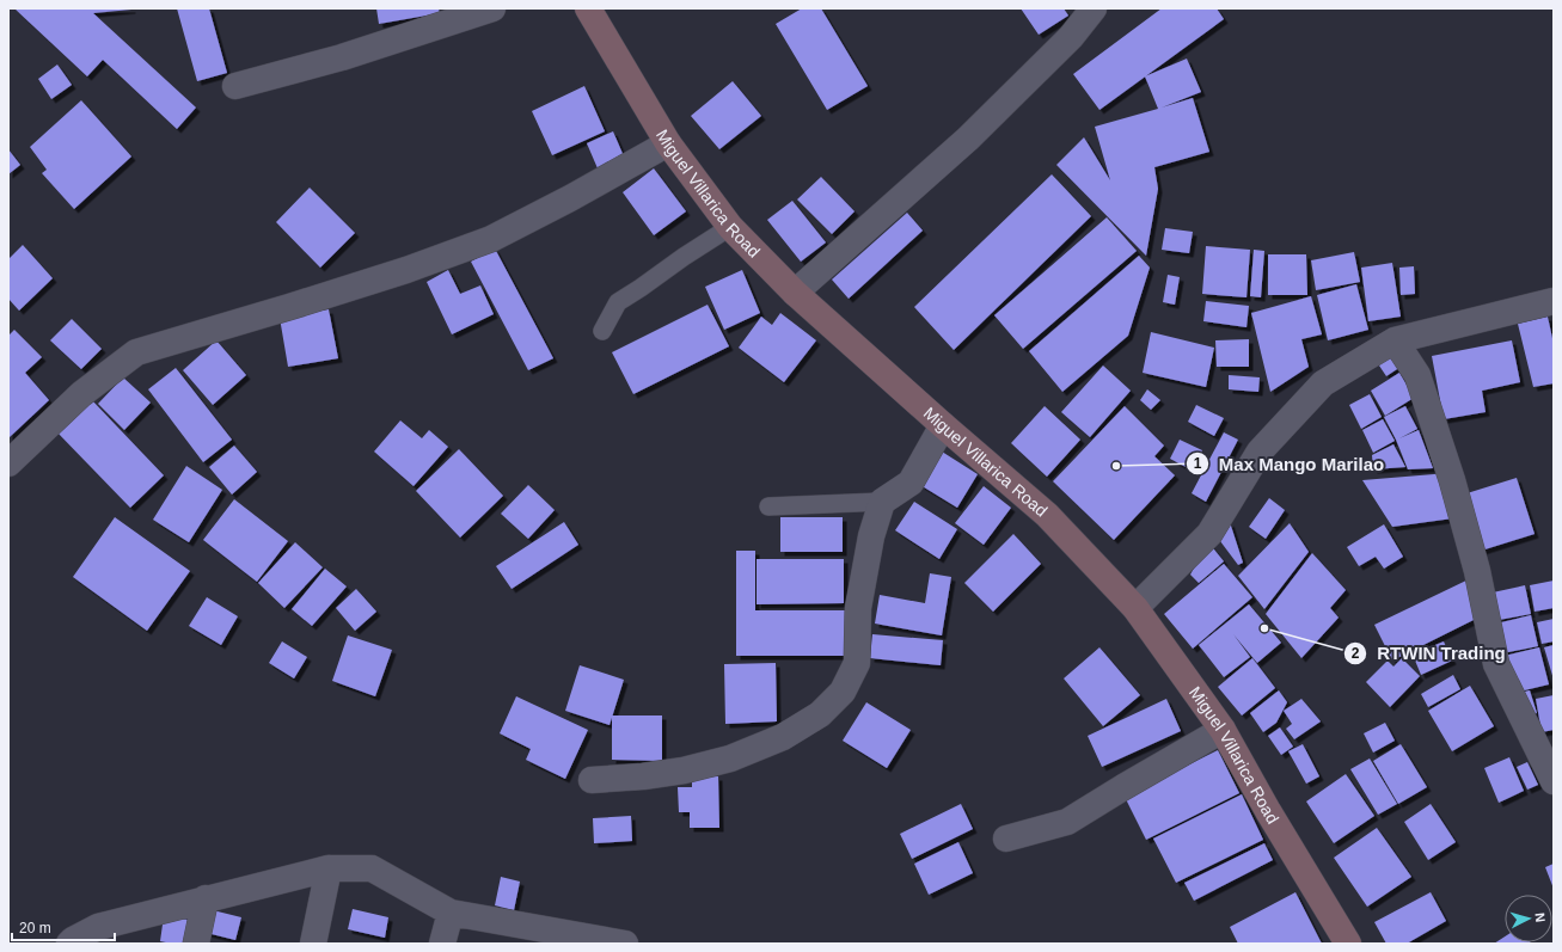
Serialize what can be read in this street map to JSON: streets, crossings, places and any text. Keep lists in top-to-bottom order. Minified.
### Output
{"streets":{"main road":["Miguel Villarica Road"]},"places":["Max Mango Marilao","RTWIN Trading"],"scale_bar":"20 m","north":"right"}
